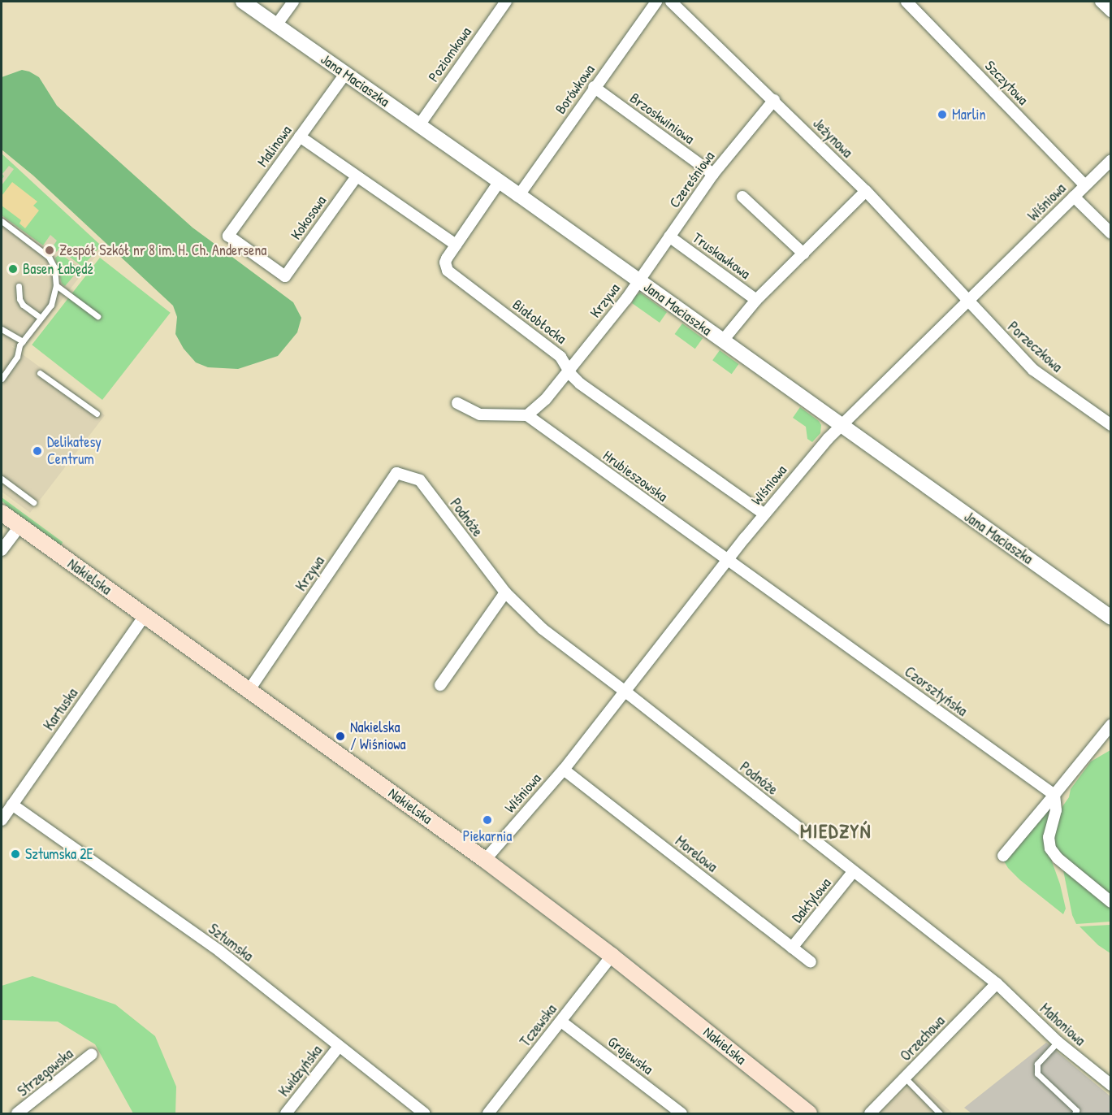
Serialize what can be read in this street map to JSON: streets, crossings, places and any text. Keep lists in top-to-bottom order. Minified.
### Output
{"streets":{"main road":["Nakielska"],"street":["Poziomkowa","Jana Maciaszka","Szczytowa","Borówkowa","Brzoskwiniowa","Jeżynowa","Malinowa","Czereśniowa","Wiśniowa","Kokosowa","Truskawkowa","Krzywa","Białobłocka","Porzeczkowa","Hrubieszowska","Podnóże","Czorsztyńska","Kartuska","Morelowa","Daktylowa","Sztumska","Mahoniowa","Tczewska","Orzechowa","Grajewska","Kwidzyńska","Strzegowska"]},"crossings":[["Poziomkowa","Jana Maciaszka"],["Jana Maciaszka","Borówkowa"],["Jana Maciaszka","Malinowa"],["Jana Maciaszka","Czereśniowa"],["Jana Maciaszka","Wiśniowa"],["Jana Maciaszka","Truskawkowa"],["Jana Maciaszka","Krzywa"],["Jana Maciaszka","Białobłocka"],["Szczytowa","Wiśniowa"],["Borówkowa","Brzoskwiniowa"],["Brzoskwiniowa","Czereśniowa"],["Jeżynowa","Czereśniowa"],["Jeżynowa","Wiśniowa"],["Jeżynowa","Truskawkowa"],["Jeżynowa","Porzeczkowa"],["Malinowa","Kokosowa"],["Czereśniowa","Truskawkowa"],["Czereśniowa","Krzywa"],["Wiśniowa","Białobłocka"],["Wiśniowa","Porzeczkowa"],["Wiśniowa","Hrubieszowska"],["Wiśniowa","Podnóże"],["Wiśniowa","Nakielska"],["Wiśniowa","Czorsztyńska"],["Wiśniowa","Morelowa"],["Krzywa","Białobłocka"],["Krzywa","Hrubieszowska"],["Krzywa","Podnóże"],["Krzywa","Nakielska"],["Hrubieszowska","Czorsztyńska"],["Podnóże","Daktylowa"],["Podnóże","Mahoniowa"],["Podnóże","Orzechowa"],["Nakielska","Kartuska"],["Nakielska","Tczewska"],["Kartuska","Sztumska"],["Morelowa","Daktylowa"],["Sztumska","Kwidzyńska"],["Mahoniowa","Orzechowa"],["Tczewska","Grajewska"]],"districts":["MIEDZYŃ"],"places":["Marlin","Zespół Szkół nr 8 im. H. Ch. Andersena","Basen Łabędź","Delikatesy Centrum","Nakielska / Wiśniowa","Piekarnia","Sztumska 2E"]}
